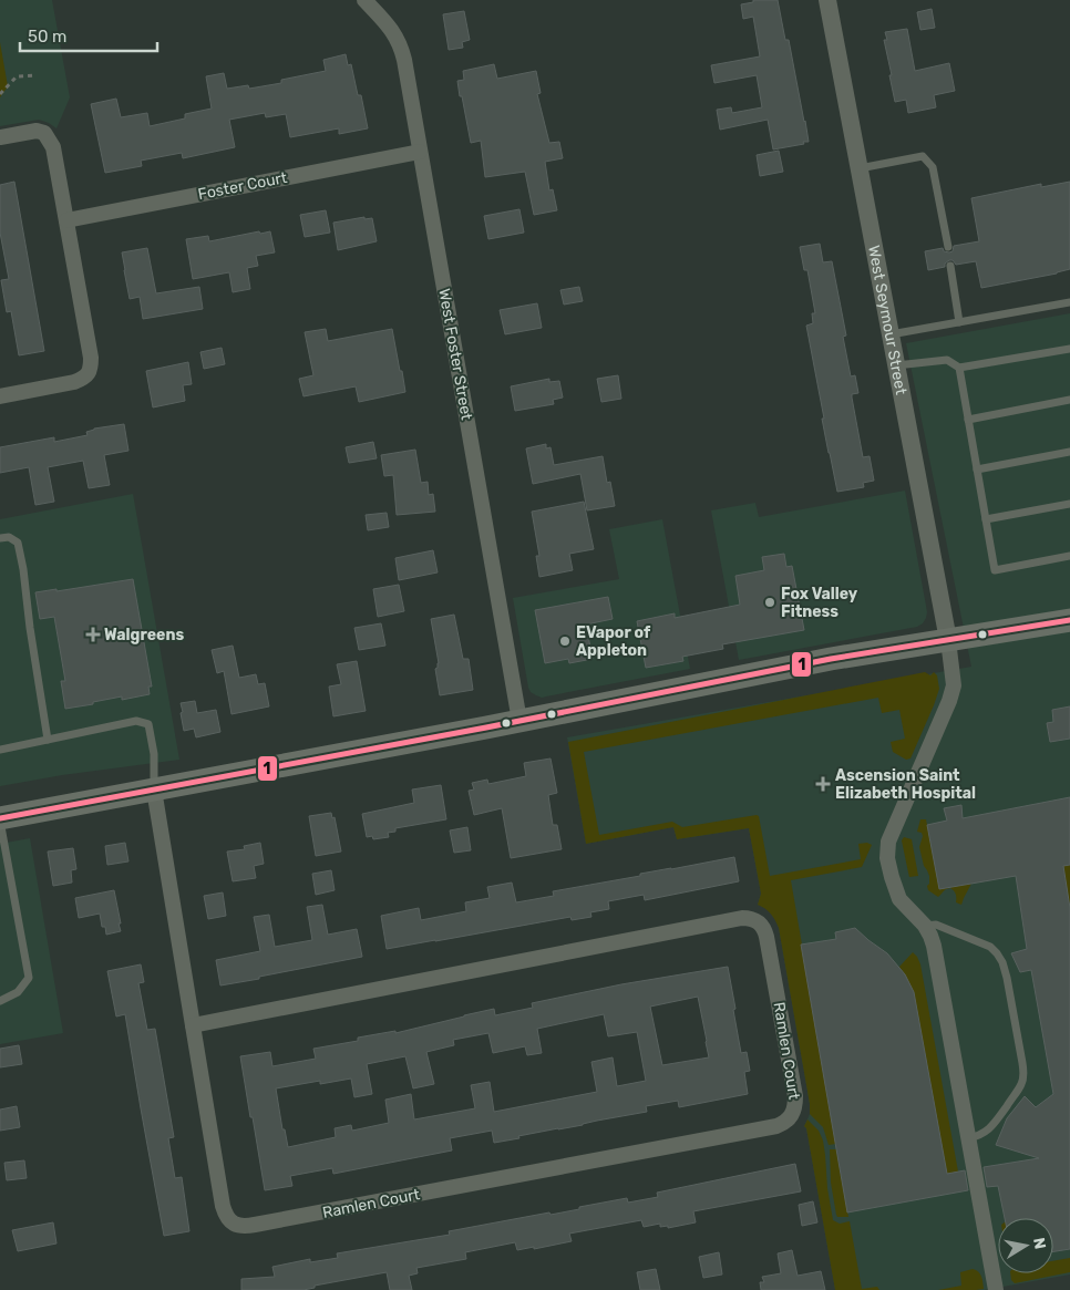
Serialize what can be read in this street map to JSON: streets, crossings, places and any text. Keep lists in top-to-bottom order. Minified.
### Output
{"streets":{"street":["Foster Court","West Seymour Street","West Foster Street","Ramlen Court"]},"crossings":[["Foster Court","West Foster Street"]],"places":{"other":["Fox Valley Fitness","EVapor of Appleton"],"health":["Walgreens","Ascension Saint Elizabeth Hospital"]},"lines":["transit line 1"],"scale_bar":"50 m","north":"right"}
